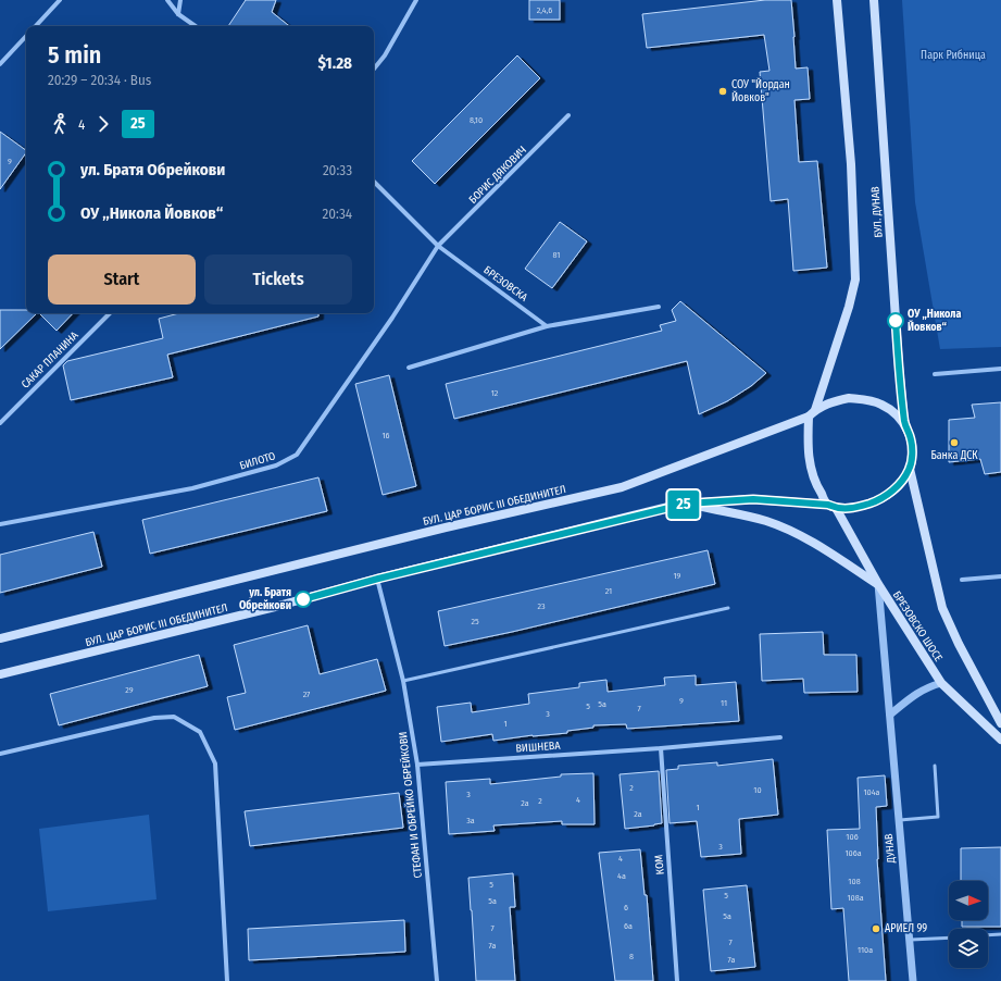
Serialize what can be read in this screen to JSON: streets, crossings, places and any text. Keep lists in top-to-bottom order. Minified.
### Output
{"streets":{"main road":["БУЛ. ДУНАВ","БУЛ. ЦАР БОРИС III ОБЕДИНИТЕЛ","БРЕЗОВСКО ШОСЕ"],"street":["БОРИС ДЯКОВИЧ","БРЕЗОВСКА","САКАР ПЛАНИНА","БИЛОТО","ВИШНЕВА","СТЕФАН И ОБРЕЙКО ОБРЕЙКОВИ","ДУНАВ","КОМ"]},"crossings":[["БОРИС ДЯКОВИЧ","БРЕЗОВСКА"],["БОРИС ДЯКОВИЧ","БИЛОТО"],["БУЛ. ДУНАВ","БУЛ. ЦАР БОРИС III ОБЕДИНИТЕЛ"],["БУЛ. ДУНАВ","БРЕЗОВСКО ШОСЕ"],["БРЕЗОВСКА","БИЛОТО"],["БУЛ. ЦАР БОРИС III ОБЕДИНИТЕЛ","БРЕЗОВСКО ШОСЕ"],["БУЛ. ЦАР БОРИС III ОБЕДИНИТЕЛ","СТЕФАН И ОБРЕЙКО ОБРЕЙКОВИ"],["БРЕЗОВСКО ШОСЕ","ДУНАВ"],["ВИШНЕВА","СТЕФАН И ОБРЕЙКО ОБРЕЙКОВИ"],["ВИШНЕВА","КОМ"]],"parks":["Парк Рибница"],"places":["СОУ \"Йордан Йовков\"","ОУ „Никола Йовков“","Банка ДСК","ул. Братя Обрейкови","АРИЕЛ 99"],"lines":["bus line 25"],"house_numbers":["2,4,6","8,10","9","81","12","16","19","21","23","25","29","27","9","11","5a","5","7","3","1","2","10","104a","3","4","2","2a","1","2a","3a","106","3","106a","4","4a","108","5","5","108a","5a","6","5a","6a","7","7","7a","110a","8","7a"],"north":"right","page":{"on_map":"25","heading":["5 min","20:29 – 20:34 · Bus","$1.28"],"legs":["4","25"],"list":[{"name":"ул. Братя Обрейкови","value":"20:33"},{"name":"ОУ „Никола Йовков“","value":"20:34"}],"buttons":["Start","Tickets"]}}
